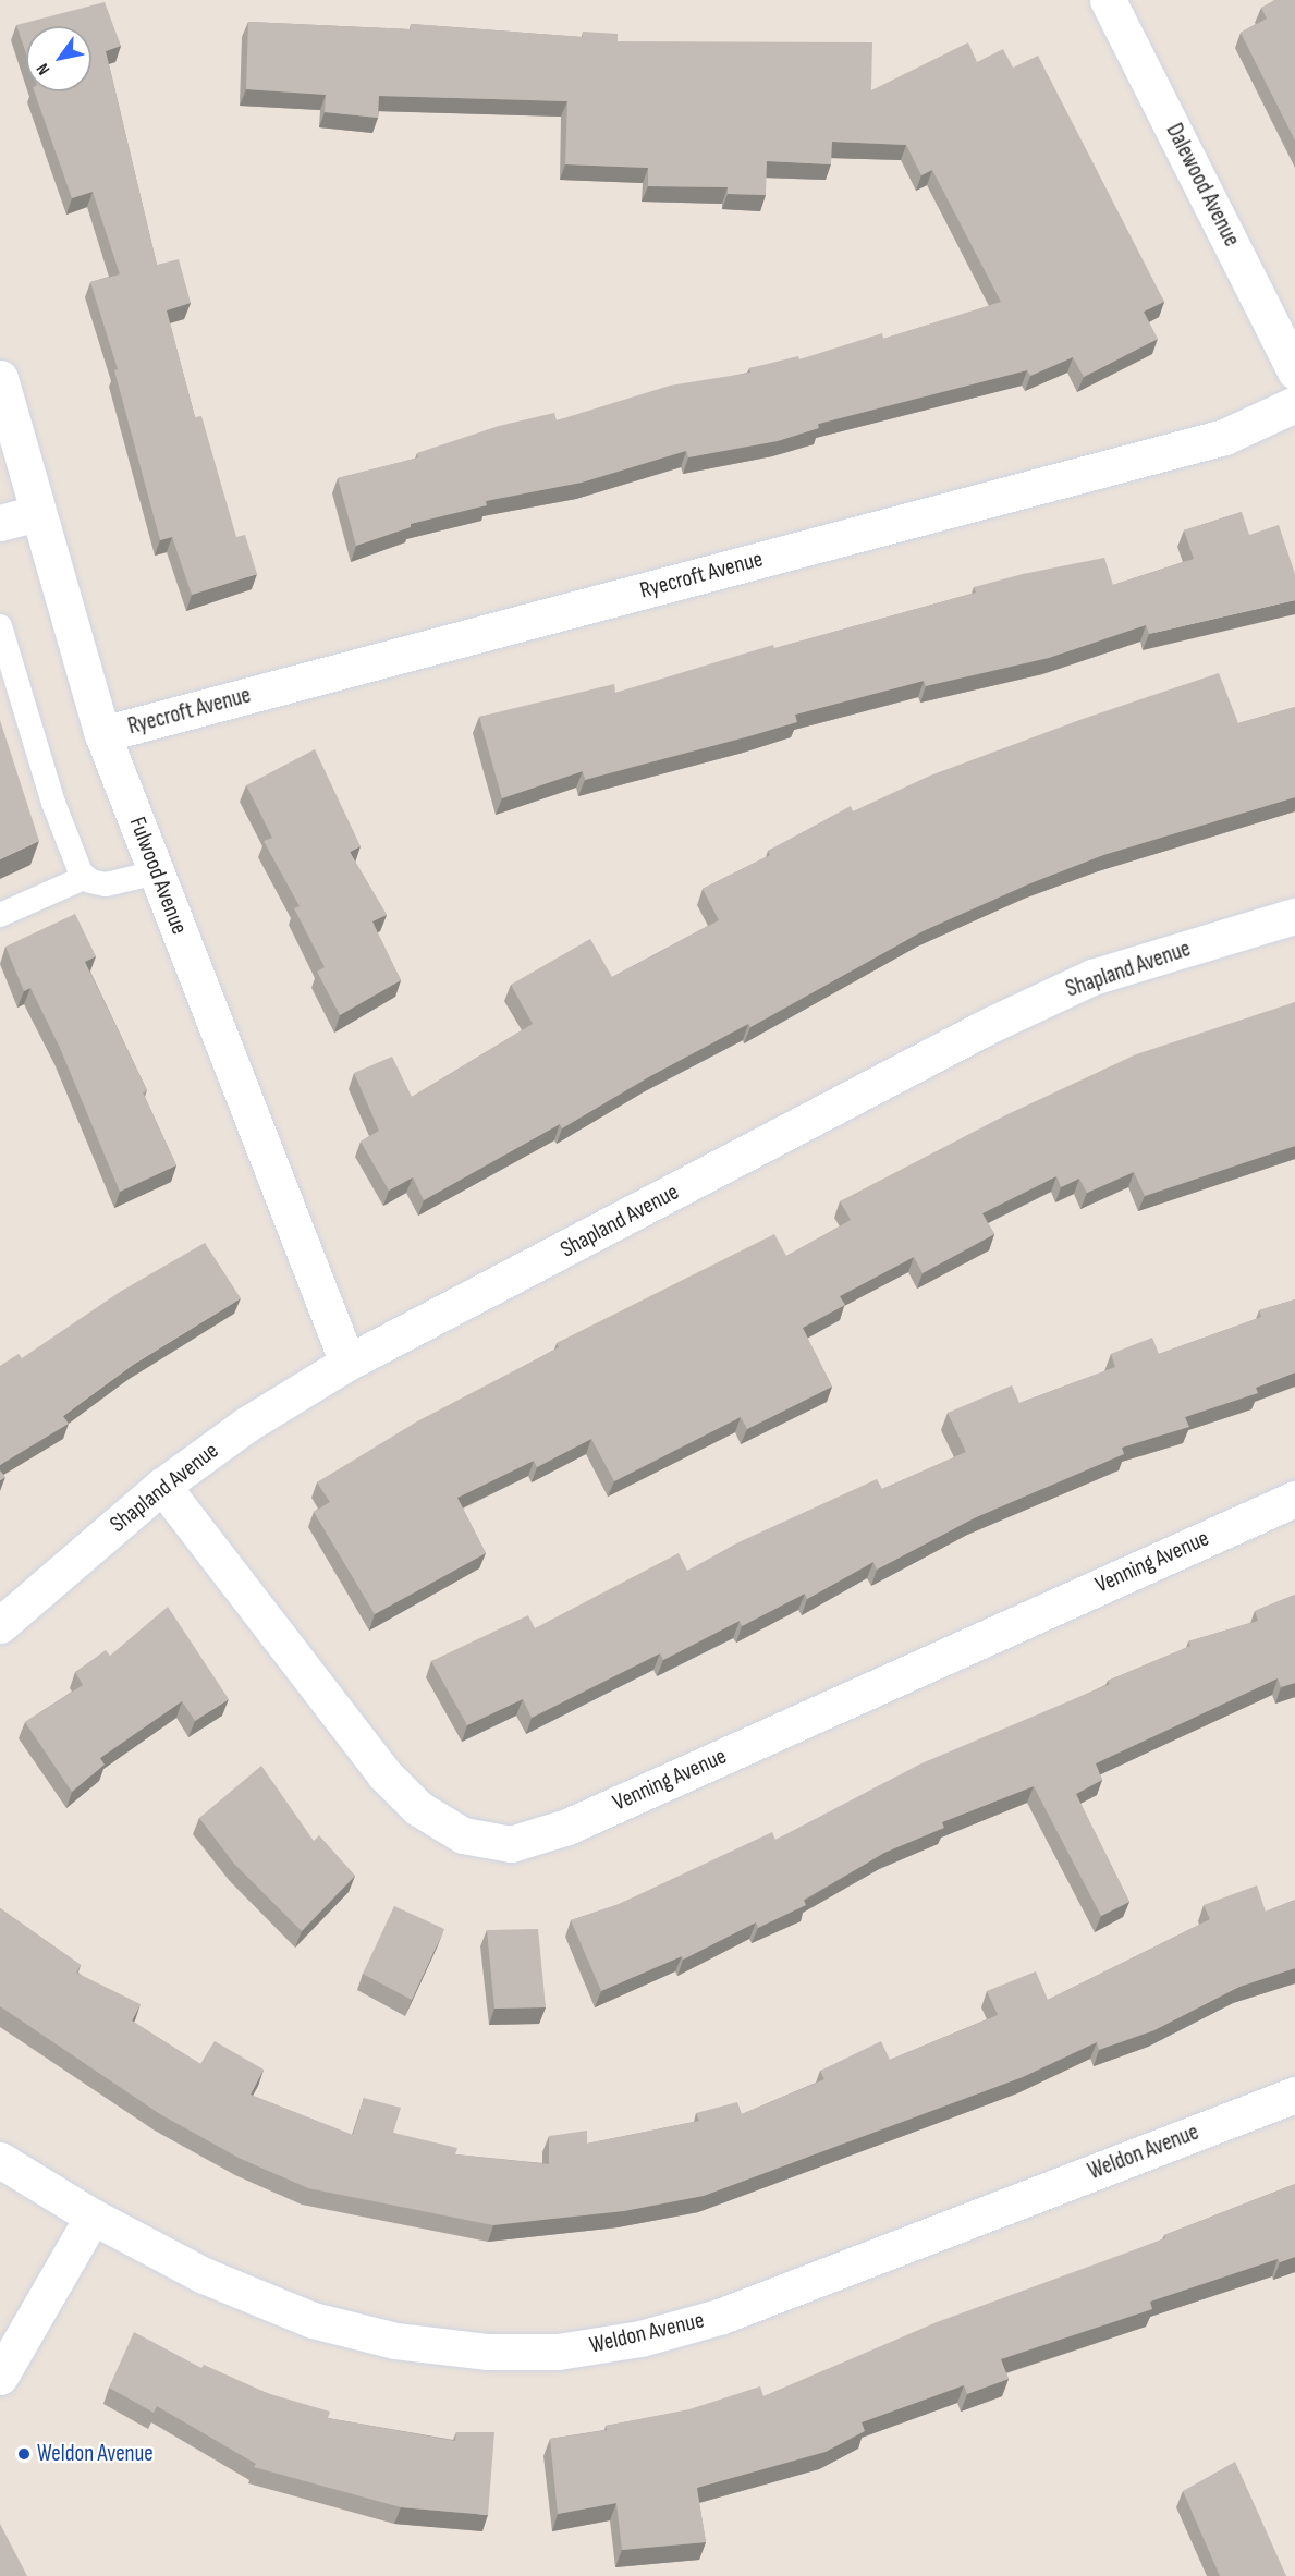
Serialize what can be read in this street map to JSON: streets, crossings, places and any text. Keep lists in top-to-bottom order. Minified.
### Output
{"streets":{"street":["Dalewood Avenue","Ryecroft Avenue","Fulwood Avenue","Shapland Avenue","Venning Avenue","Weldon Avenue"]},"crossings":[["Ryecroft Avenue","Fulwood Avenue"],["Fulwood Avenue","Shapland Avenue"],["Shapland Avenue","Venning Avenue"]],"places":["Weldon Avenue"],"north":"bottom left"}
